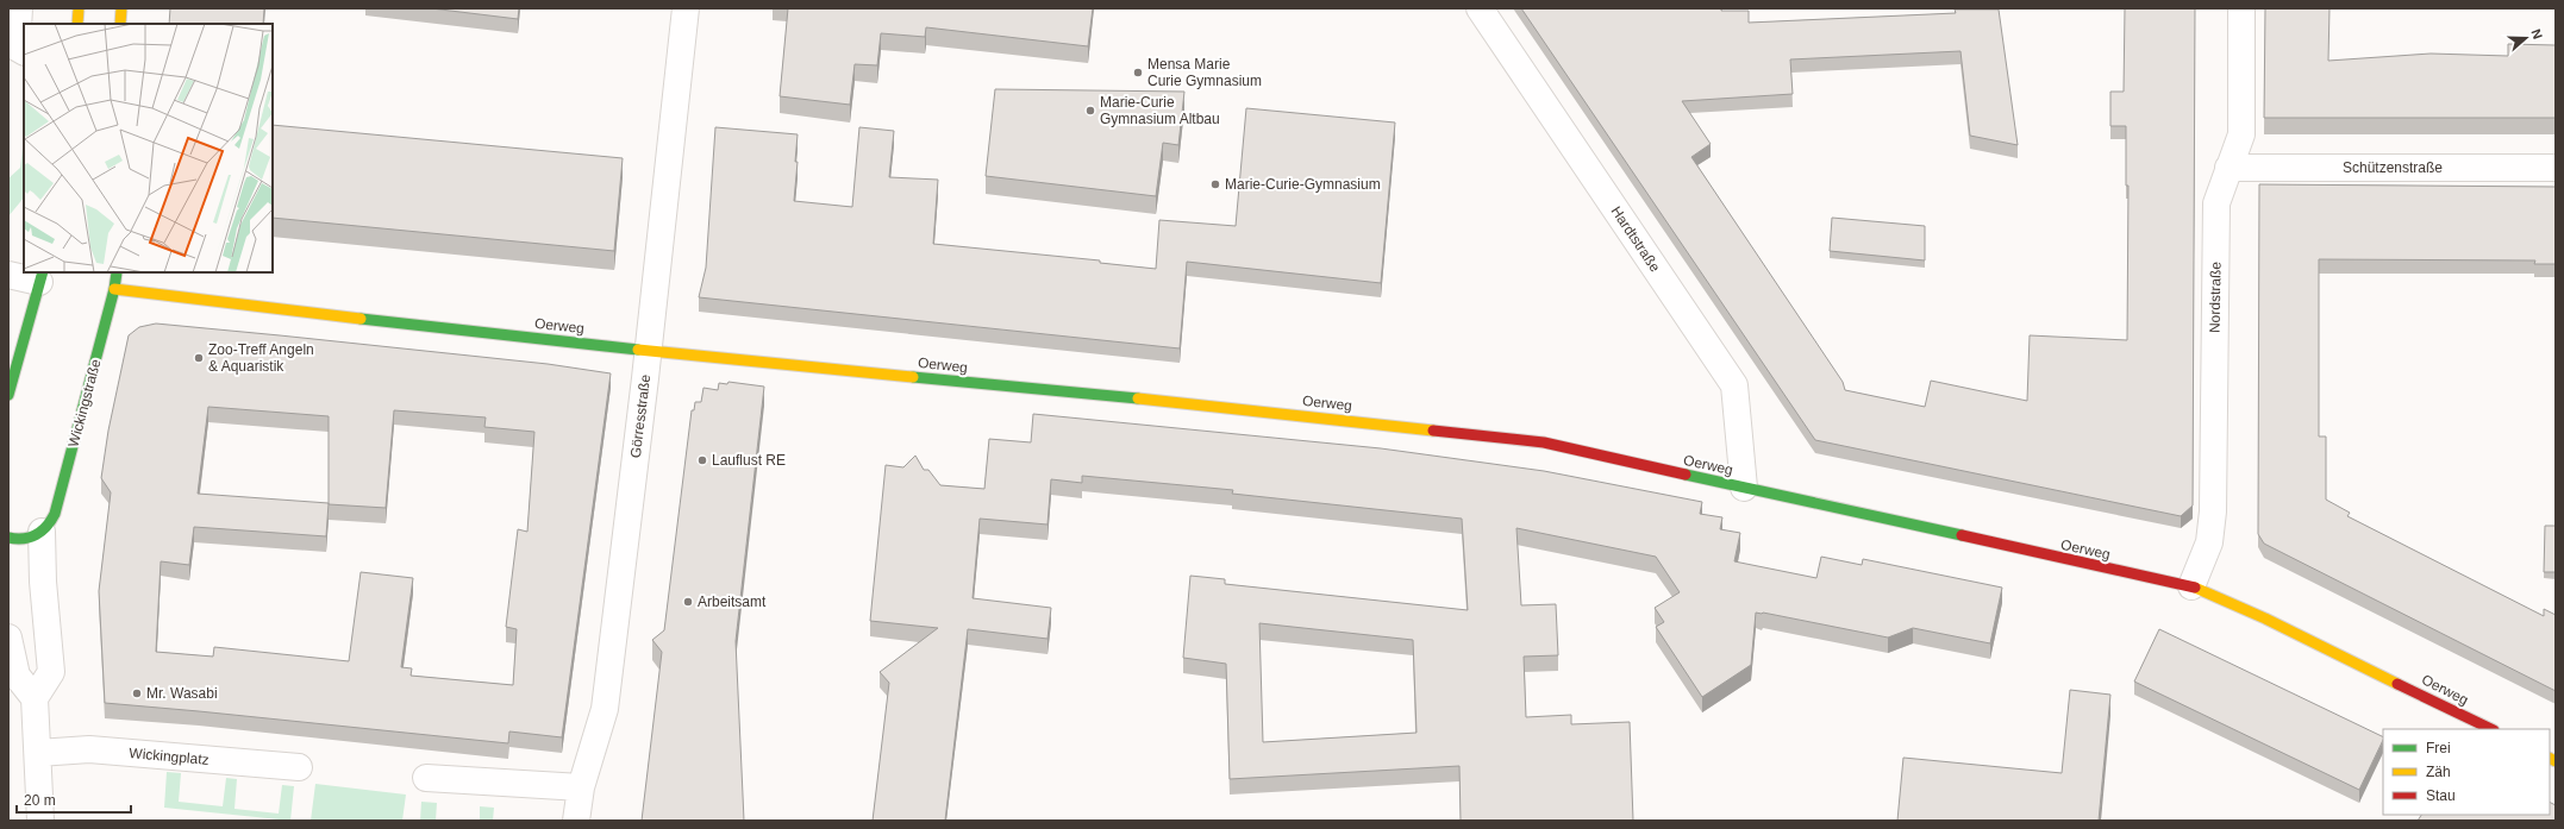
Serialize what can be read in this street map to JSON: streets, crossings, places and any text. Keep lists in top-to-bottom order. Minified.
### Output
{"streets":{"main road":["Oerweg","Wickingstraße"],"street":["Schützenstraße","Hardtstraße","Nordstraße","Görresstraße","Wickingplatz"]},"crossings":[["Schützenstraße","Nordstraße"],["Hardtstraße","Oerweg"],["Nordstraße","Oerweg"],["Oerweg","Wickingstraße"],["Oerweg","Görresstraße"]],"places":["Mensa Marie Curie Gymnasium","Marie-Curie Gymnasium Altbau","Marie-Curie-Gymnasium","Zoo-Treff Angeln & Aquaristik","Lauflust RE","Arbeitsamt","Mr. Wasabi"],"legend":["Frei","Zäh","Stau"],"scale_bar":"20 m","north":"right"}
